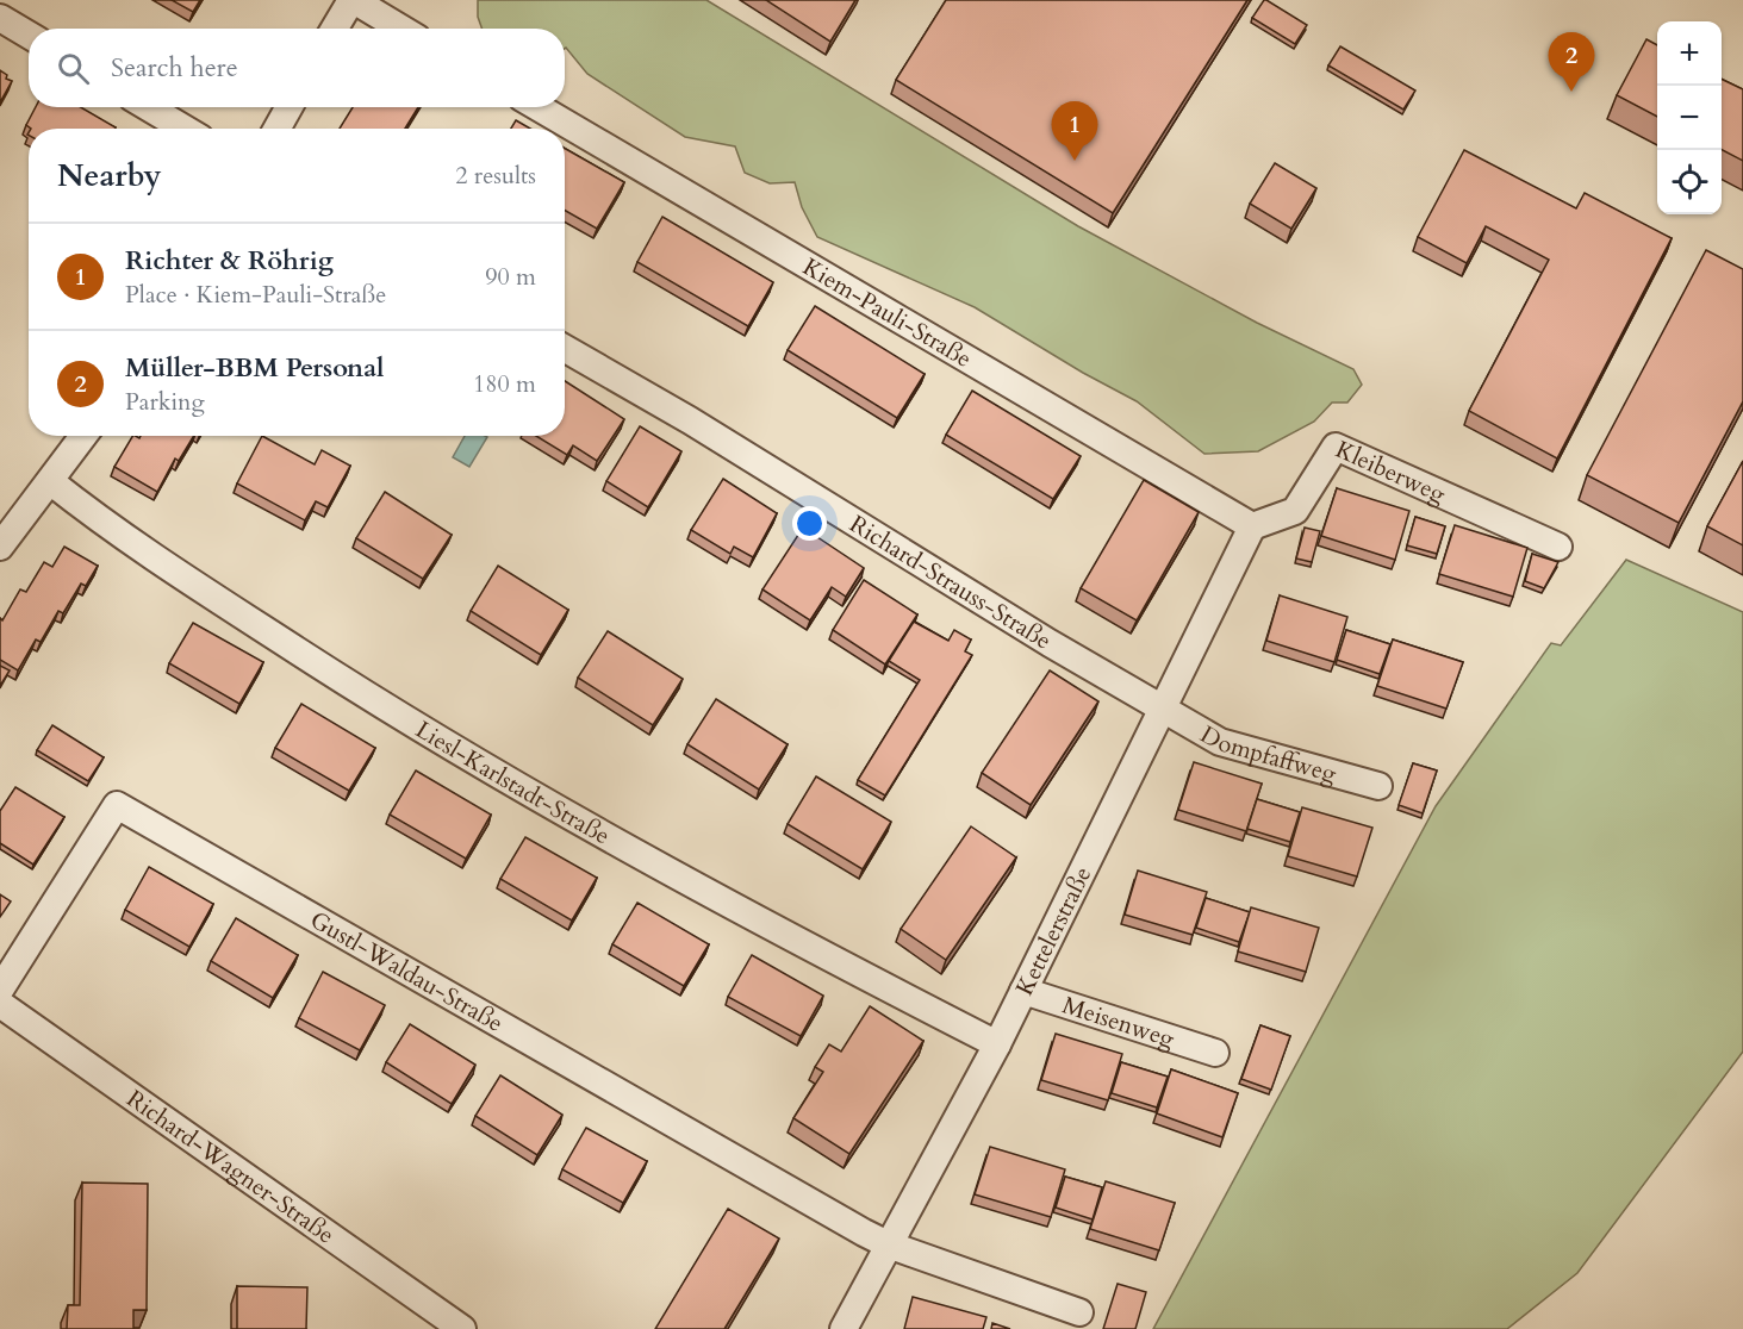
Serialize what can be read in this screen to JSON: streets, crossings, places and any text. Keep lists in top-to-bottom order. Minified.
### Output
{"streets":{"street":["Kiem-Pauli-Straße","Kleiberweg","Richard-Strauss-Straße","Dompfaffweg","Liesl-Karlstadt-Straße","Kettelerstraße","Gustl-Waldau-Straße","Meisenweg","Richard-Wagner-Straße"]},"crossings":[["Kiem-Pauli-Straße","Kleiberweg"],["Kiem-Pauli-Straße","Kettelerstraße"],["Kleiberweg","Kettelerstraße"],["Richard-Strauss-Straße","Dompfaffweg"],["Richard-Strauss-Straße","Kettelerstraße"],["Dompfaffweg","Kettelerstraße"],["Liesl-Karlstadt-Straße","Kettelerstraße"],["Kettelerstraße","Gustl-Waldau-Straße"],["Kettelerstraße","Meisenweg"]],"page":{"map_buttons":["+","−"],"search":"Search here","pins":["2","1"],"heading":["Nearby","2 results"],"list":[{"mark":"1","name":"Richter & Röhrig","note":"Place · Kiem-Pauli-Straße","value":"90 m"},{"mark":"2","name":"Müller-BBM Personal","note":"Parking","value":"180 m"}]}}
